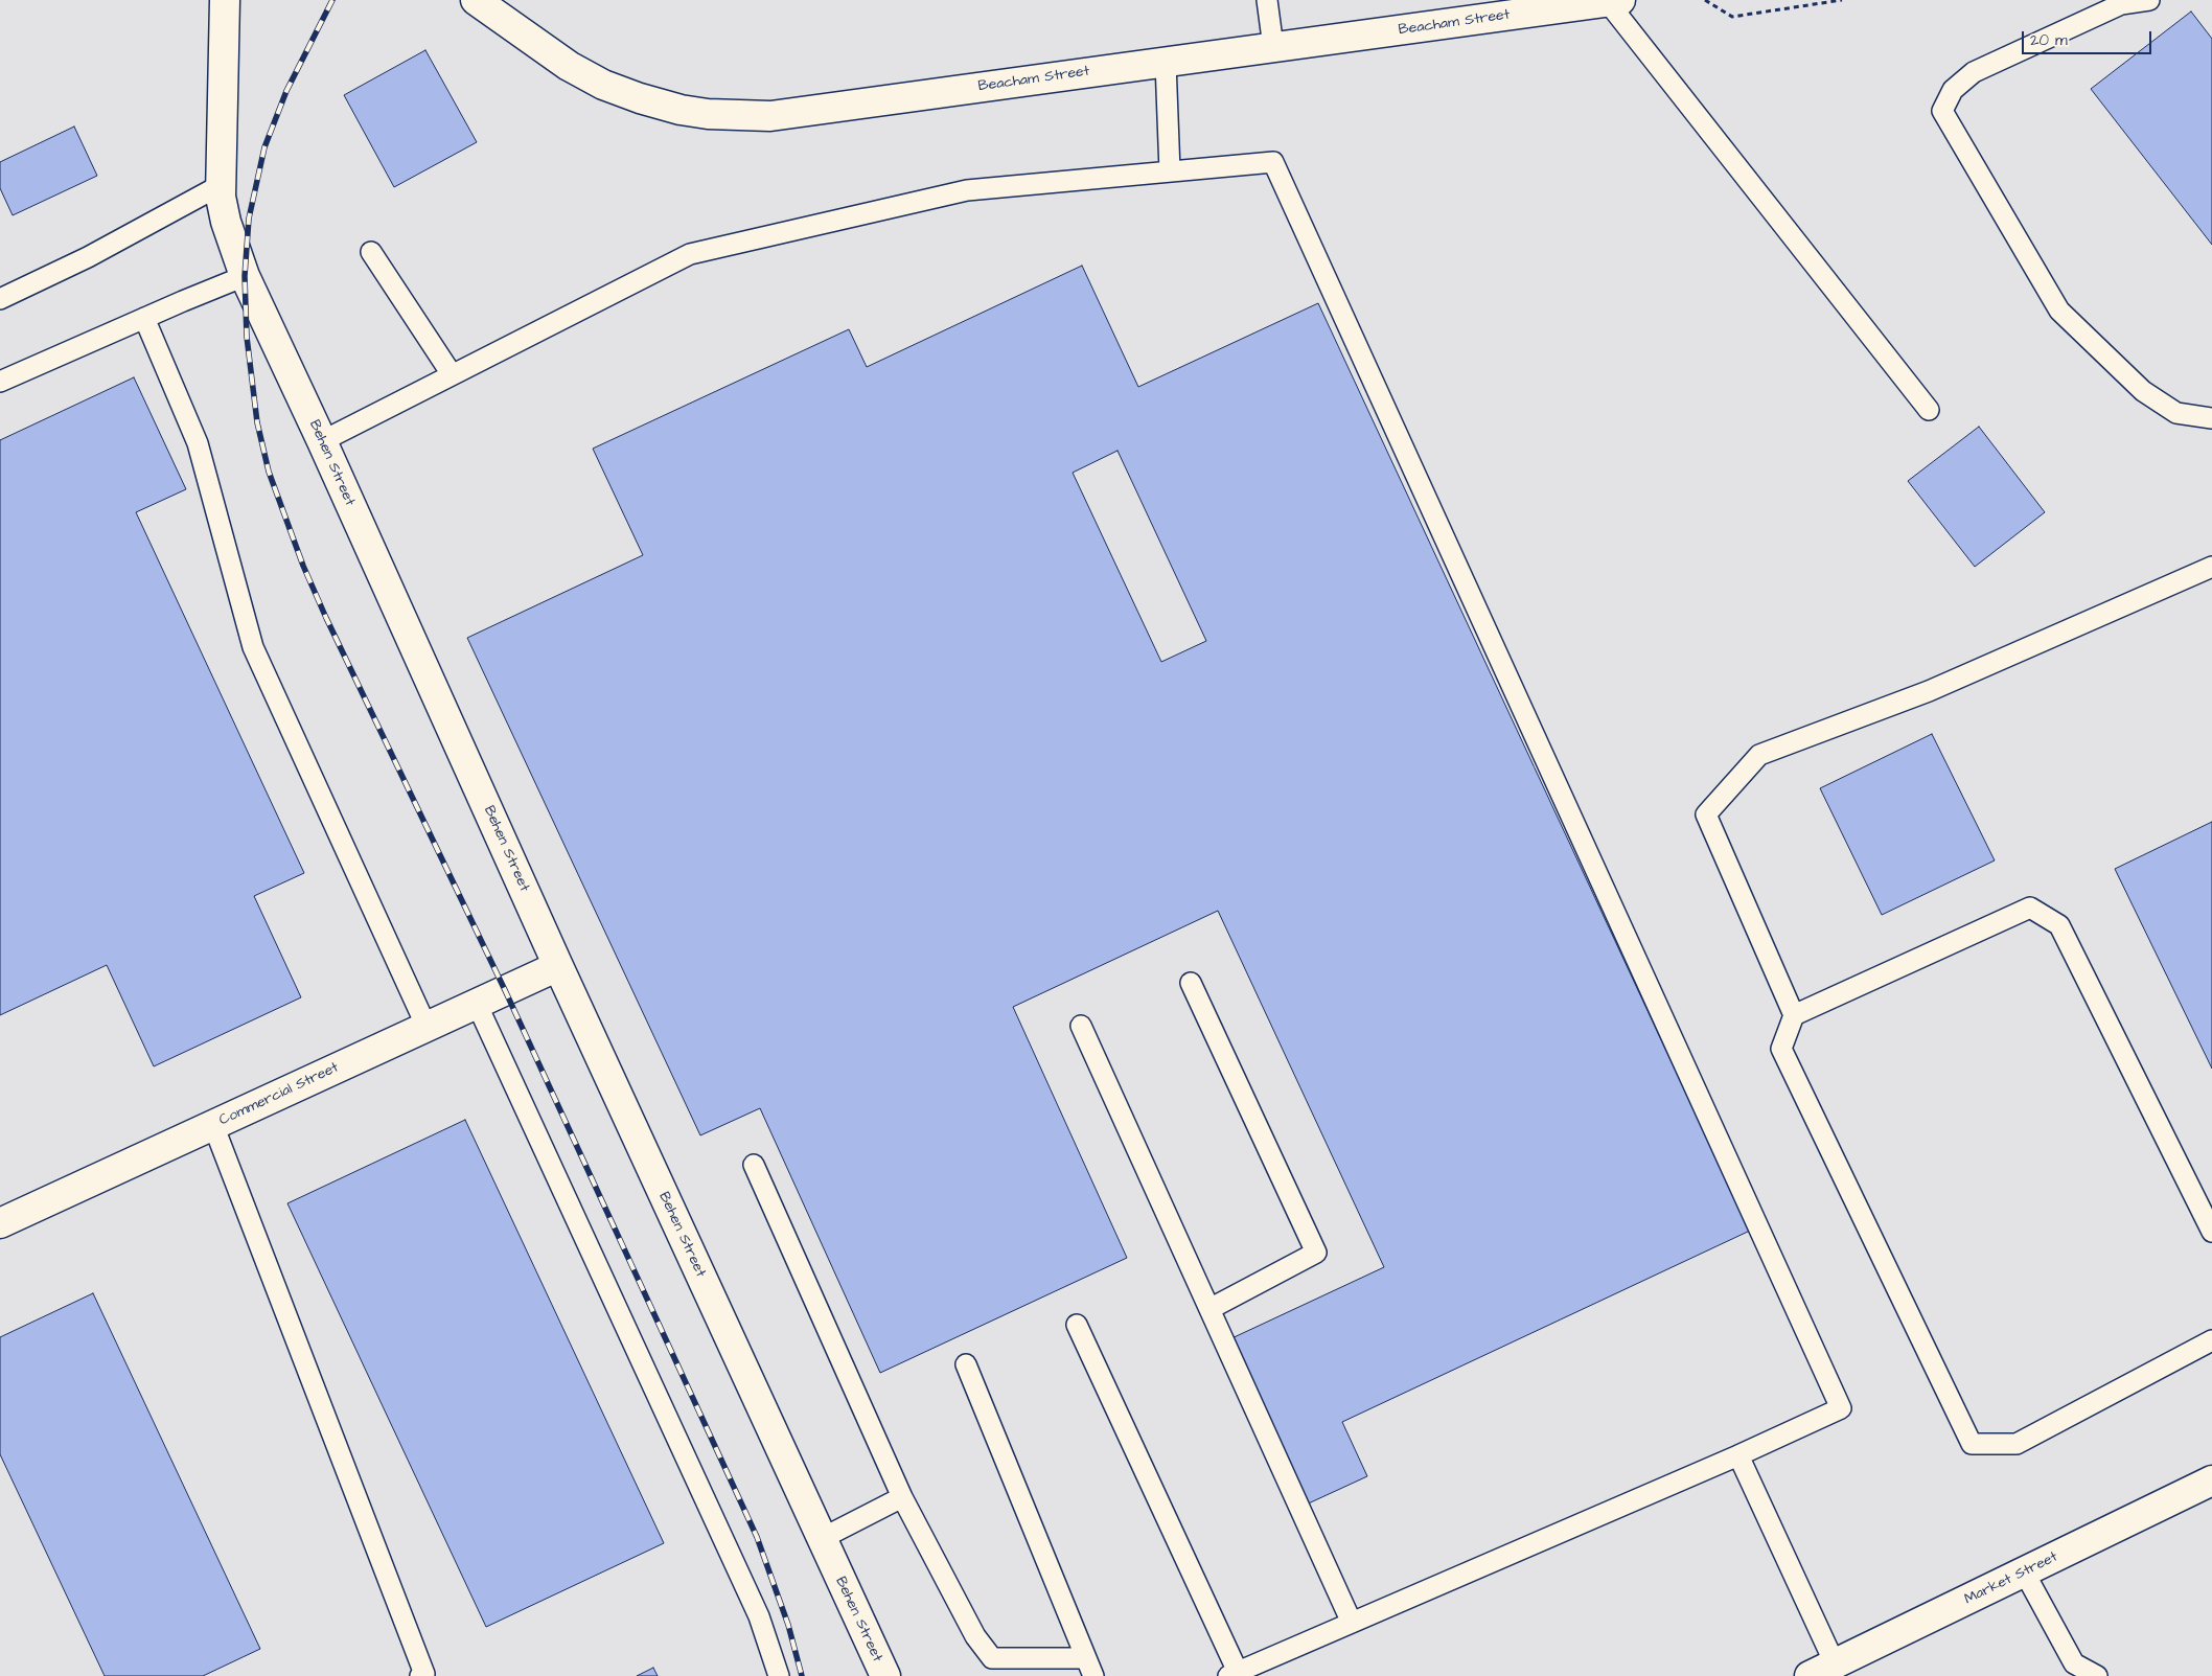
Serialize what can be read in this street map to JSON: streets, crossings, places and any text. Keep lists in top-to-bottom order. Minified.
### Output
{"streets":{"street":["Beacham Street","Behen Street","Commercial Street","Market Street"]},"crossings":[["Behen Street","Commercial Street"]],"scale_bar":"20 m"}
